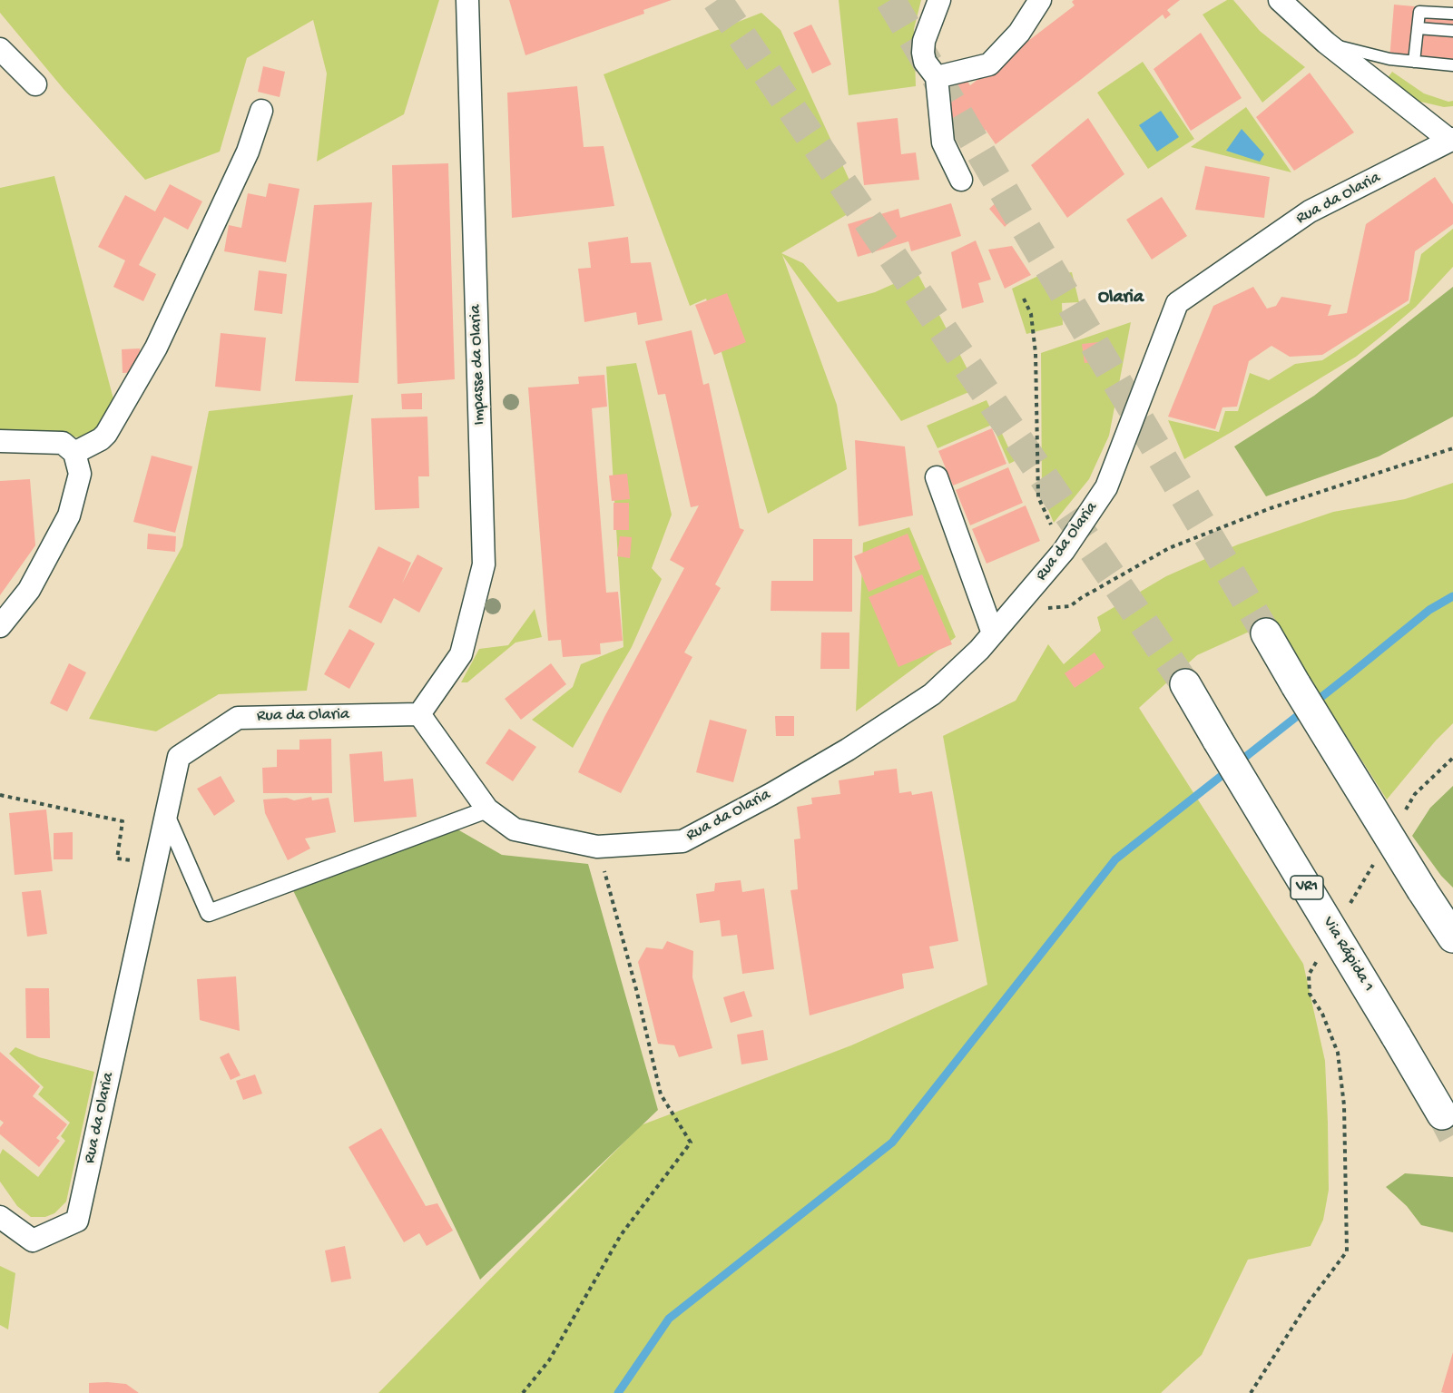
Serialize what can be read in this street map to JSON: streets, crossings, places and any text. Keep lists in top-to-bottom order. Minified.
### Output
{"streets":{"highway":["VR1","Via Rápida 1"],"street":["Rua da Olaria","Impasse da Olaria"]},"crossings":[["Rua da Olaria","Impasse da Olaria"]],"districts":["Olaria"]}
